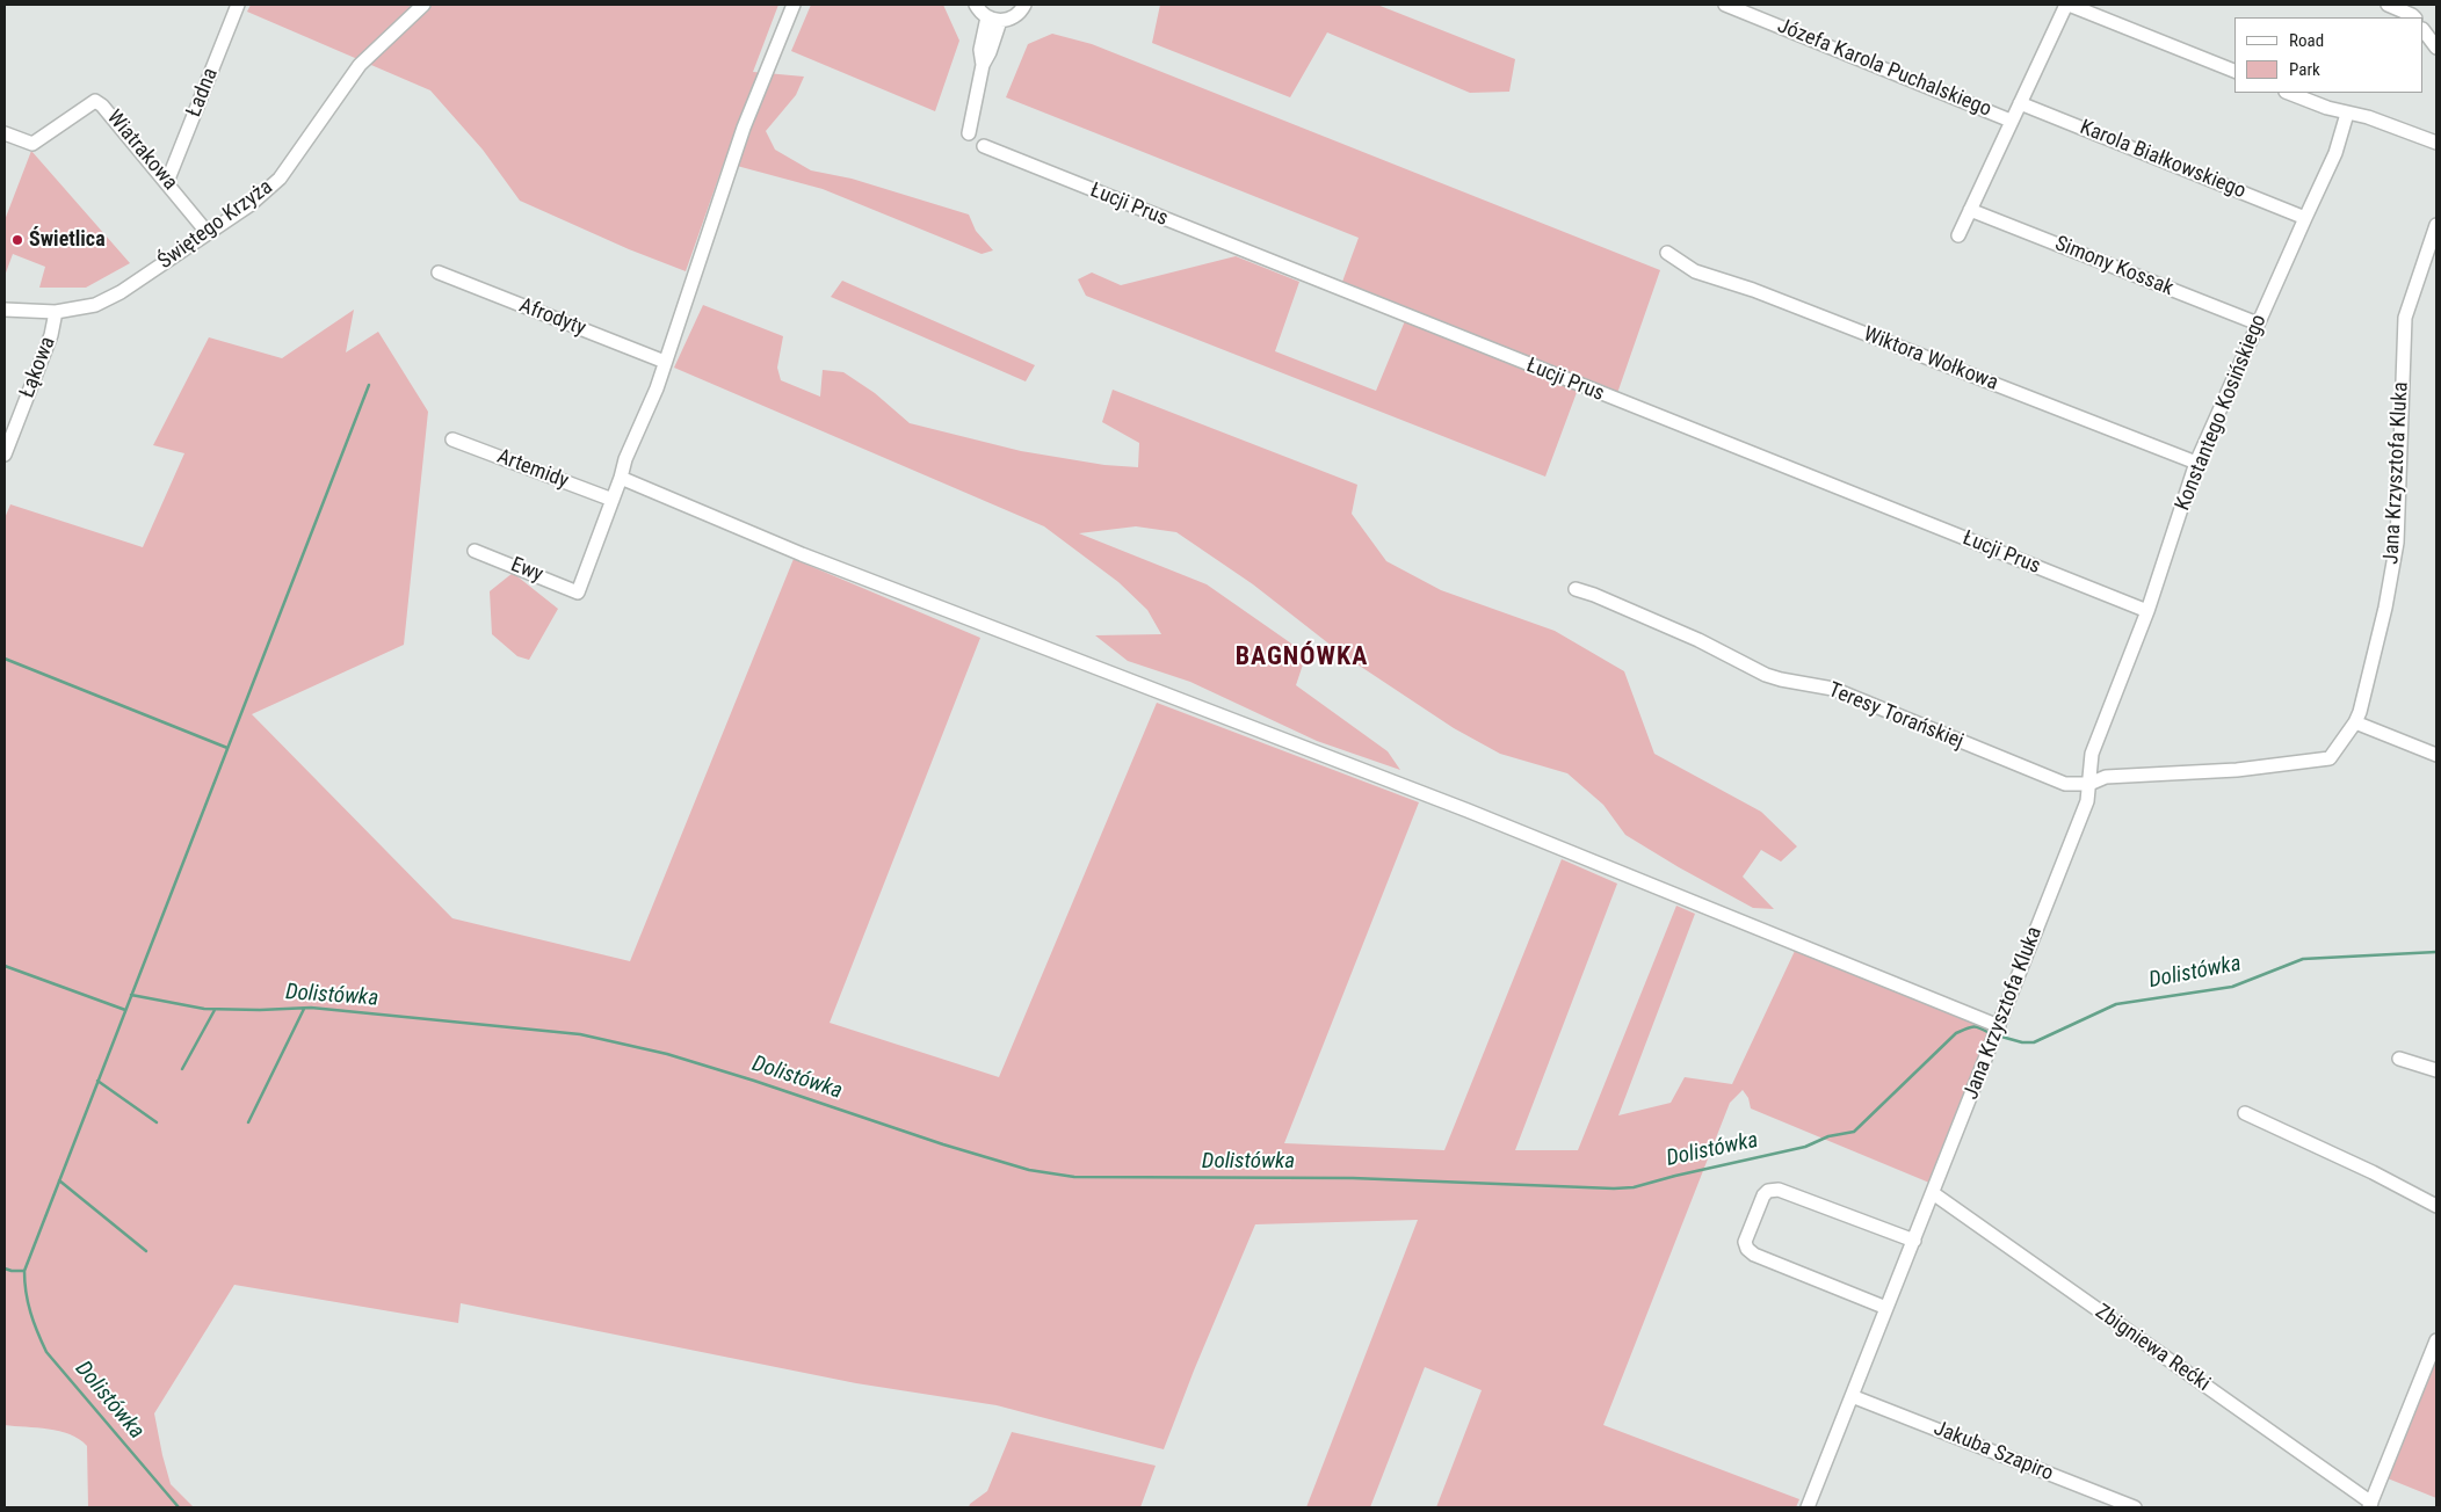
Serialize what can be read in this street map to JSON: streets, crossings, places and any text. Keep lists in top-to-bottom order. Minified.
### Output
{"streets":{"street":["Józefa Karola Puchalskiego","Ładna","Wiatrakowa","Karola Białkowskiego","Łucji Prus","Świętego Krzyża","Simony Kossak","Afrodyty","Wiktora Wołkowa","Łąkowa","Konstantego Kosińskiego","Artemidy","Jana Krzysztofa Kluka","Ewy","Teresy Torańskiej","Zbigniewa Rećki","Jakuba Szapiro"]},"crossings":[["Ładna","Wiatrakowa"],["Wiatrakowa","Świętego Krzyża"],["Karola Białkowskiego","Konstantego Kosińskiego"],["Łucji Prus","Konstantego Kosińskiego"],["Świętego Krzyża","Łąkowa"],["Simony Kossak","Konstantego Kosińskiego"],["Wiktora Wołkowa","Konstantego Kosińskiego"],["Konstantego Kosińskiego","Jana Krzysztofa Kluka"],["Konstantego Kosińskiego","Teresy Torańskiej"],["Artemidy","Ewy"],["Jana Krzysztofa Kluka","Teresy Torańskiej"],["Jana Krzysztofa Kluka","Zbigniewa Rećki"],["Jana Krzysztofa Kluka","Jakuba Szapiro"]],"districts":["BAGNÓWKA"],"water":["Dolistówka"],"places":["Świetlica"],"legend":["Road","Park"]}
